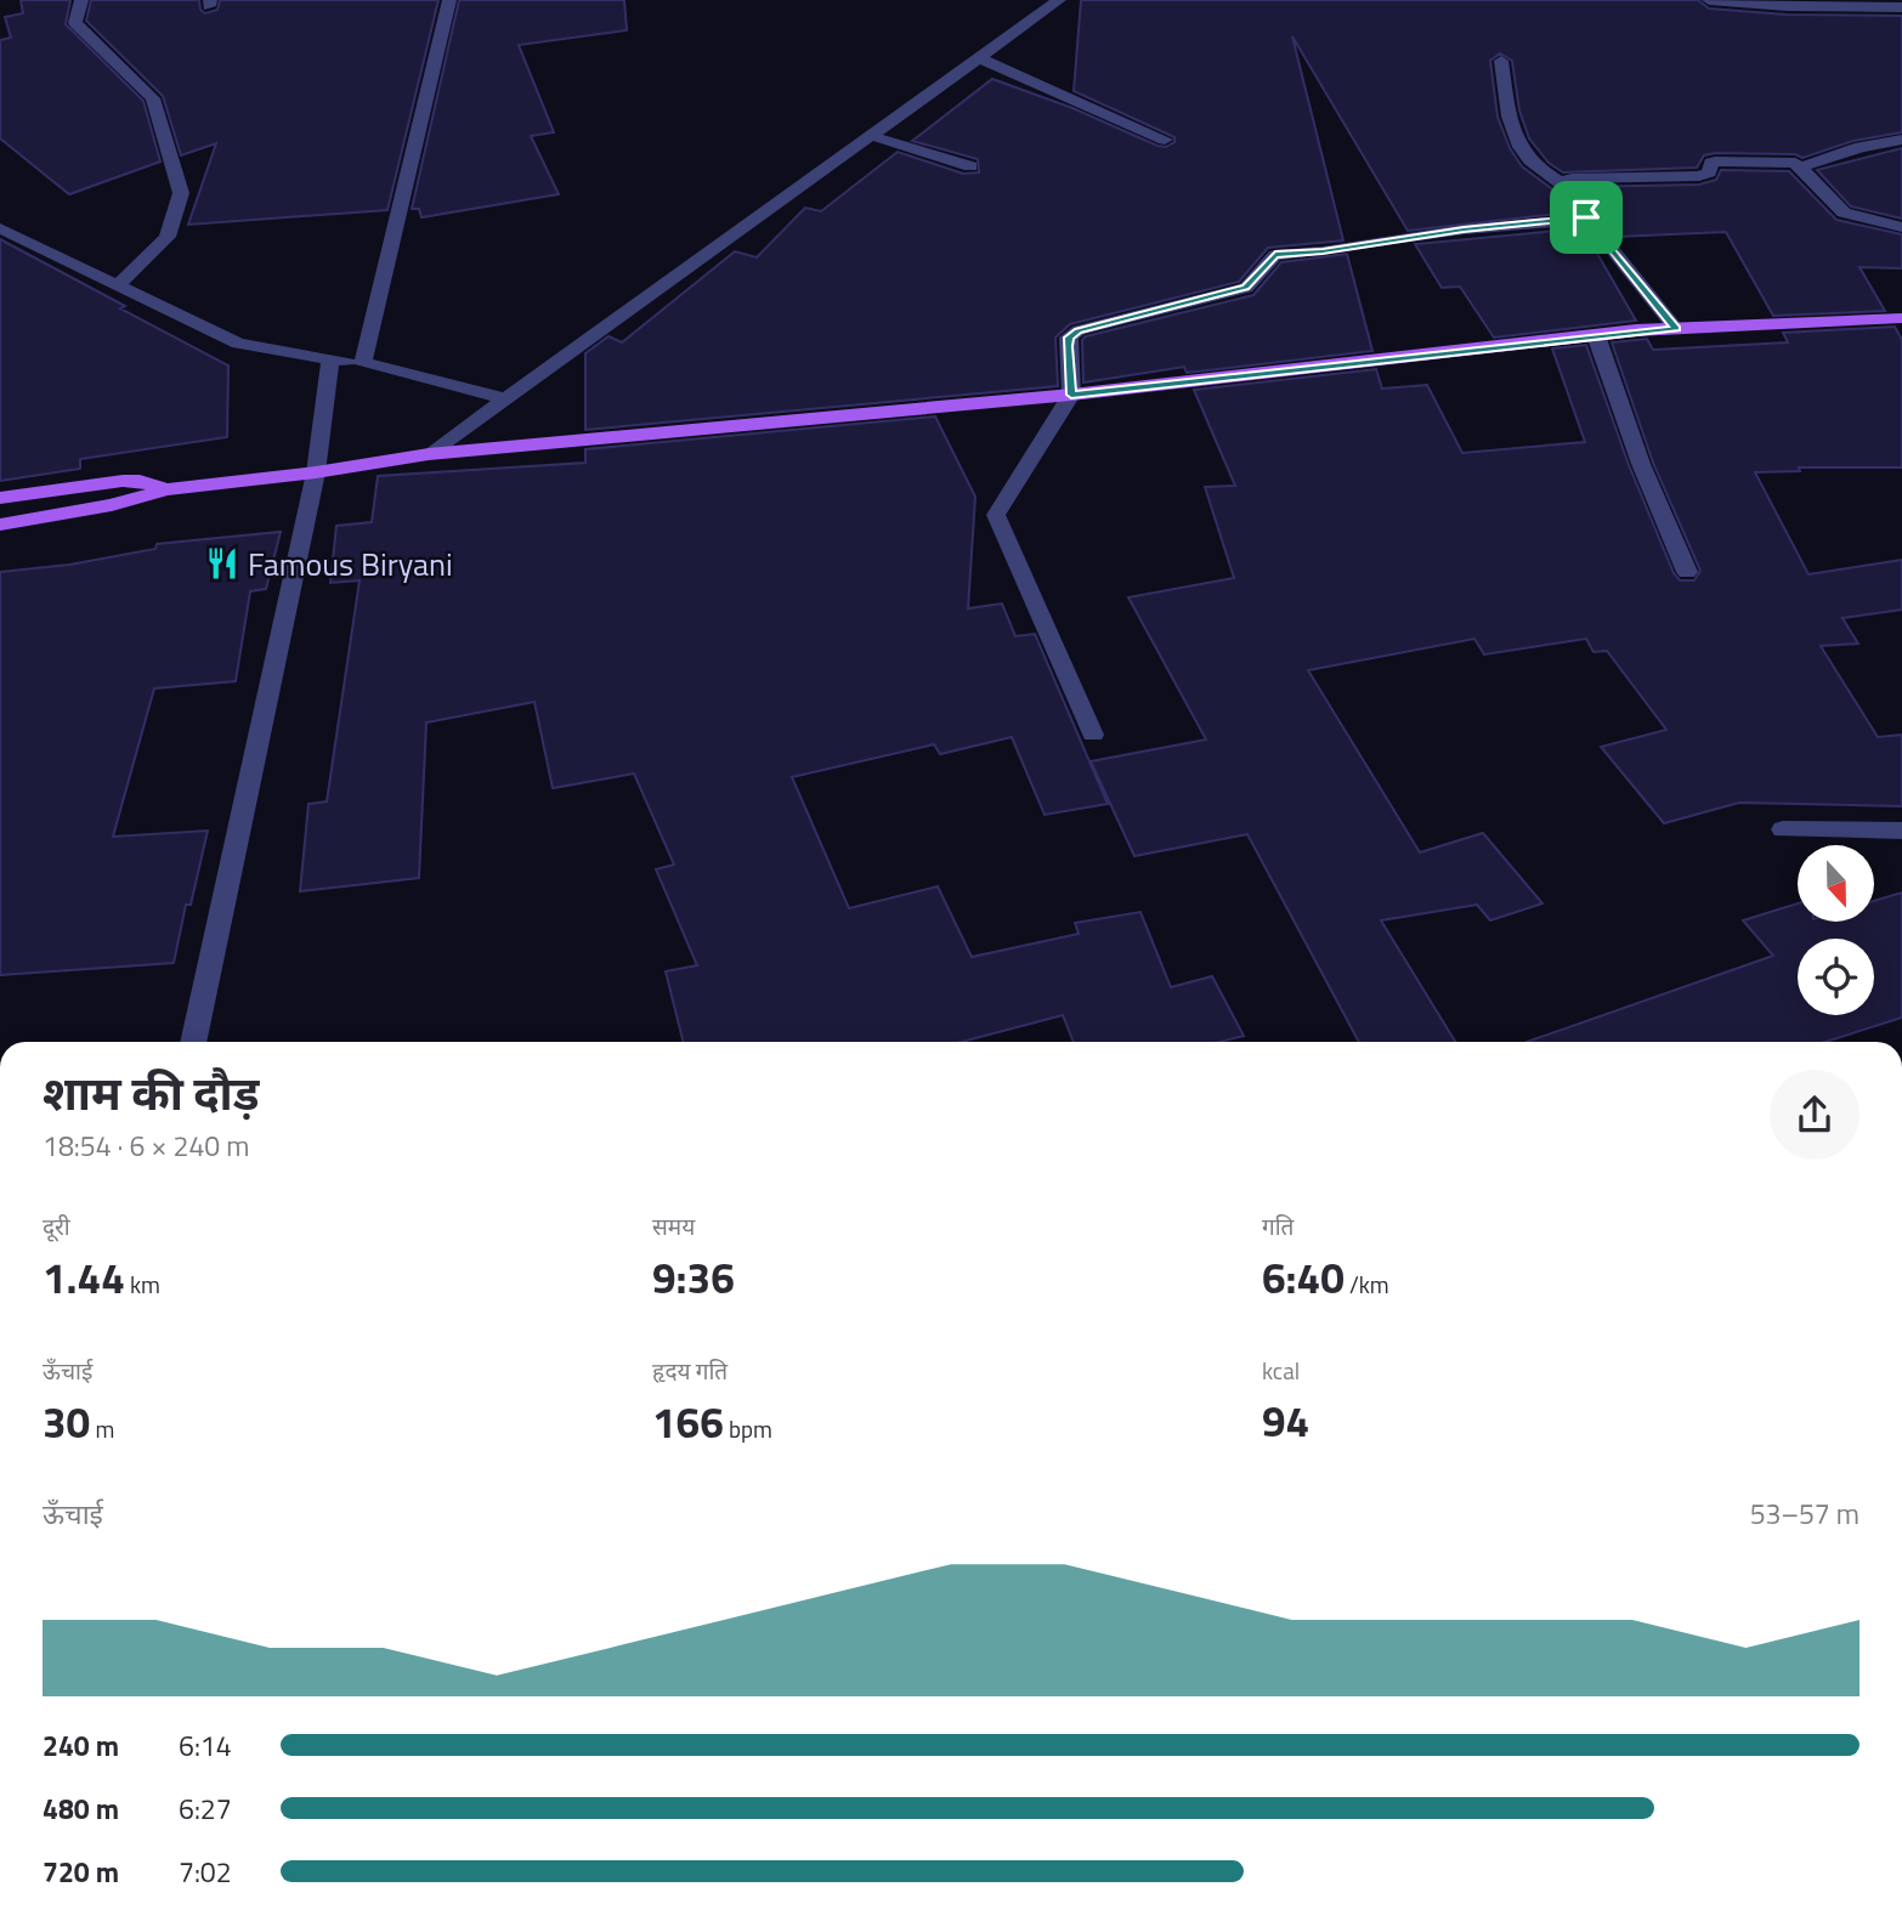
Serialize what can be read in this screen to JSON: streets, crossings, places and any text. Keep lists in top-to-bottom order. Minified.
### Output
{"places":{"restaurant":["Famous Biryani"]},"north":"bottom","page":{"heading":["शाम की दौड़","18:54 · 6 × 240 m"],"stats":[["दूरी","1.44 km"],["समय","9:36"],["गति","6:40 /km"],["ऊँचाई","30 m"],["हृदय गति","166 bpm"],["kcal","94"]],"chart":["ऊँचाई","53–57 m"],"list":[{"name":"240 m","note":"6:14"},{"name":"480 m","note":"6:27"},{"name":"720 m","note":"7:02"}]}}
